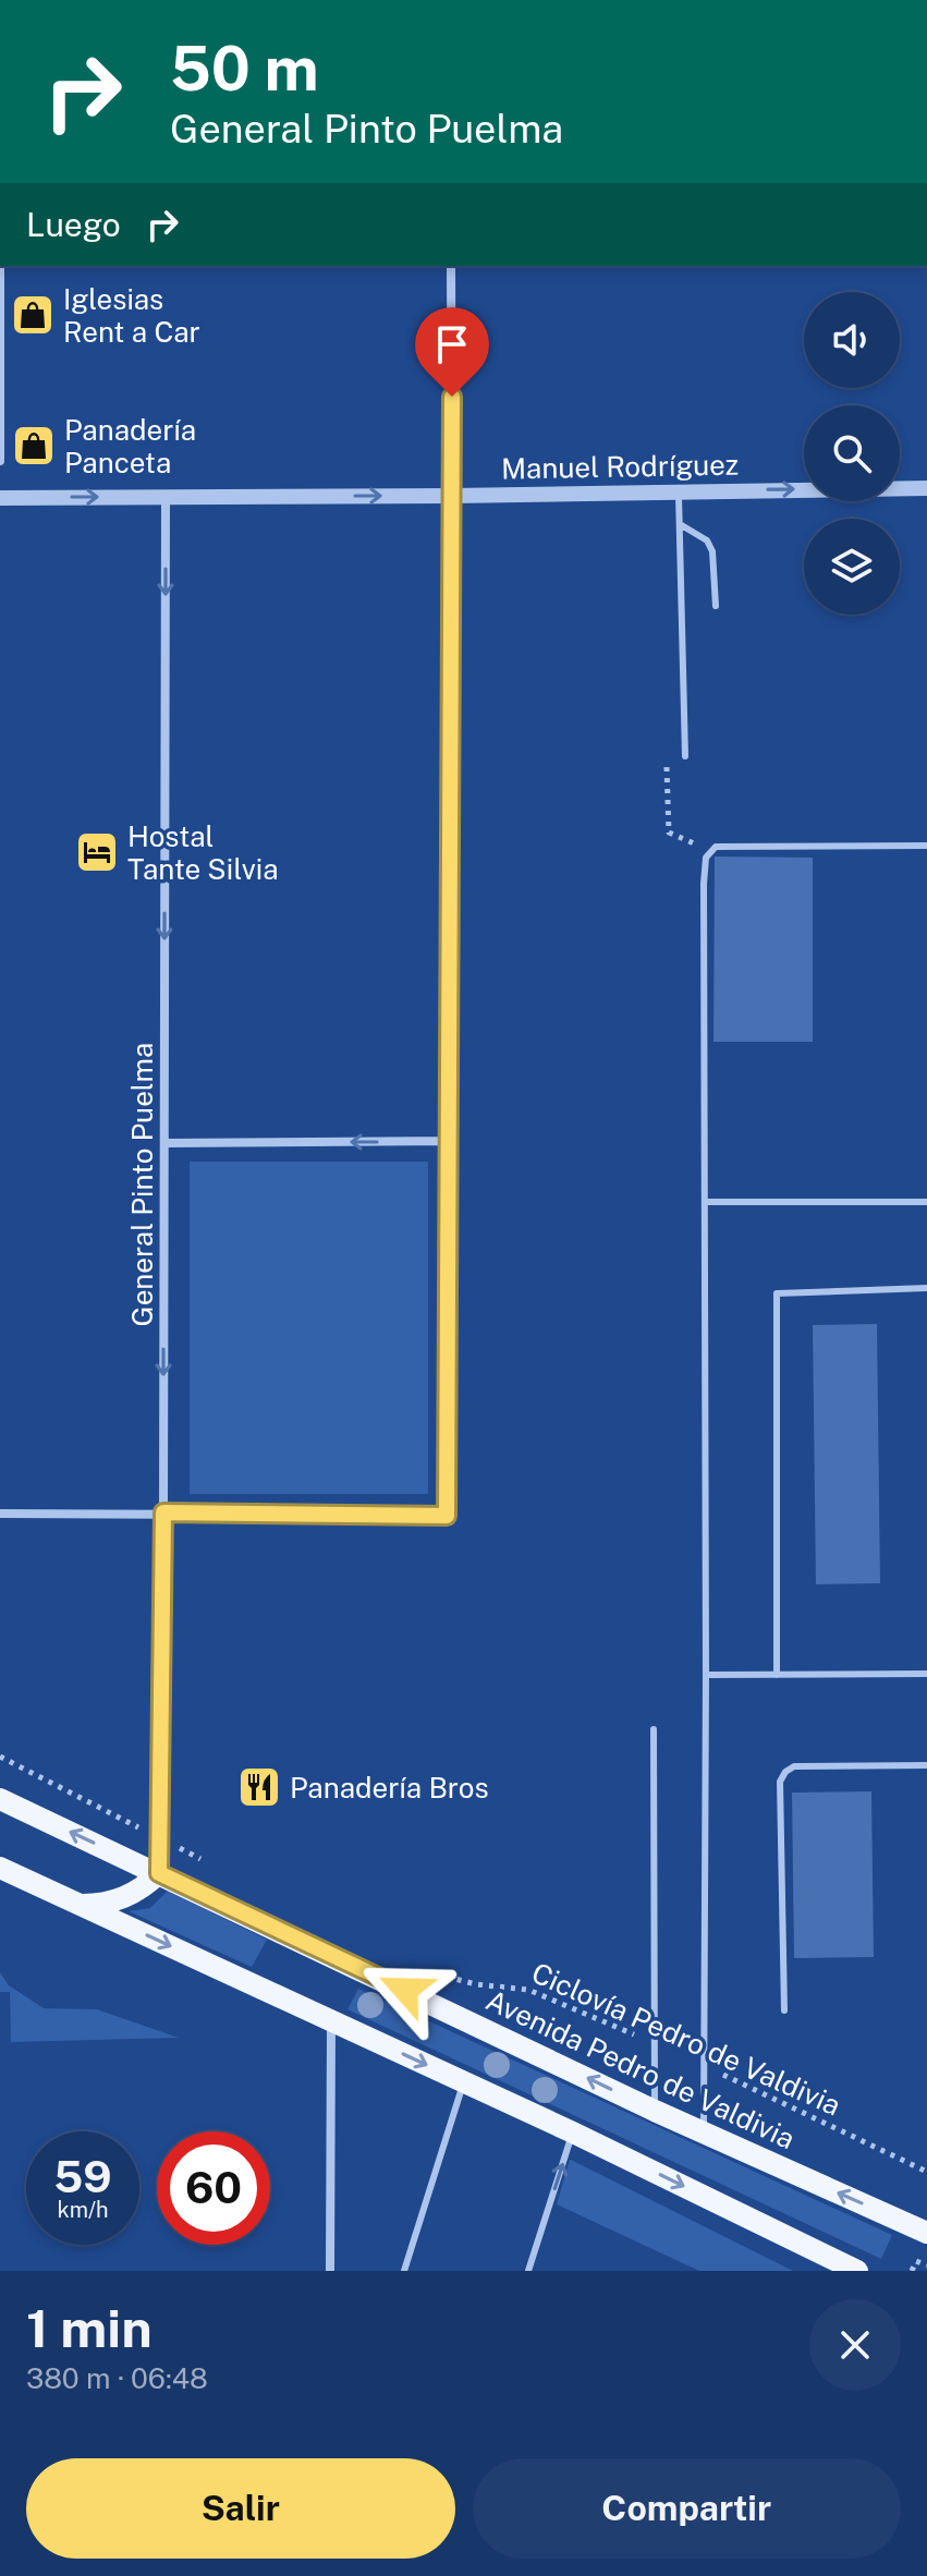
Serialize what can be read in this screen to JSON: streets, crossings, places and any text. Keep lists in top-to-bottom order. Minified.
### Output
{"streets":{"main road":["Avenida Pedro de Valdivia"],"street":["Manuel Rodríguez","General Pinto Puelma"],"path":["Ciclovía Pedro de Valdivia"]},"crossings":[["Manuel Rodríguez","General Pinto Puelma"],["General Pinto Puelma","Avenida Pedro de Valdivia"]],"one_way":["Manuel Rodríguez","General Pinto Puelma"],"places":{"shop":["Iglesias Rent a Car","Panadería Panceta"],"hotel":["Hostal Tante Silvia"],"restaurant":["Panadería Bros"]},"page":{"turn":["50 m","General Pinto Puelma"],"then":"Luego","speed":"59 km/h","limit":"60","heading":["1 min","380 m · 06:48"],"buttons":["Salir","Compartir"]}}
